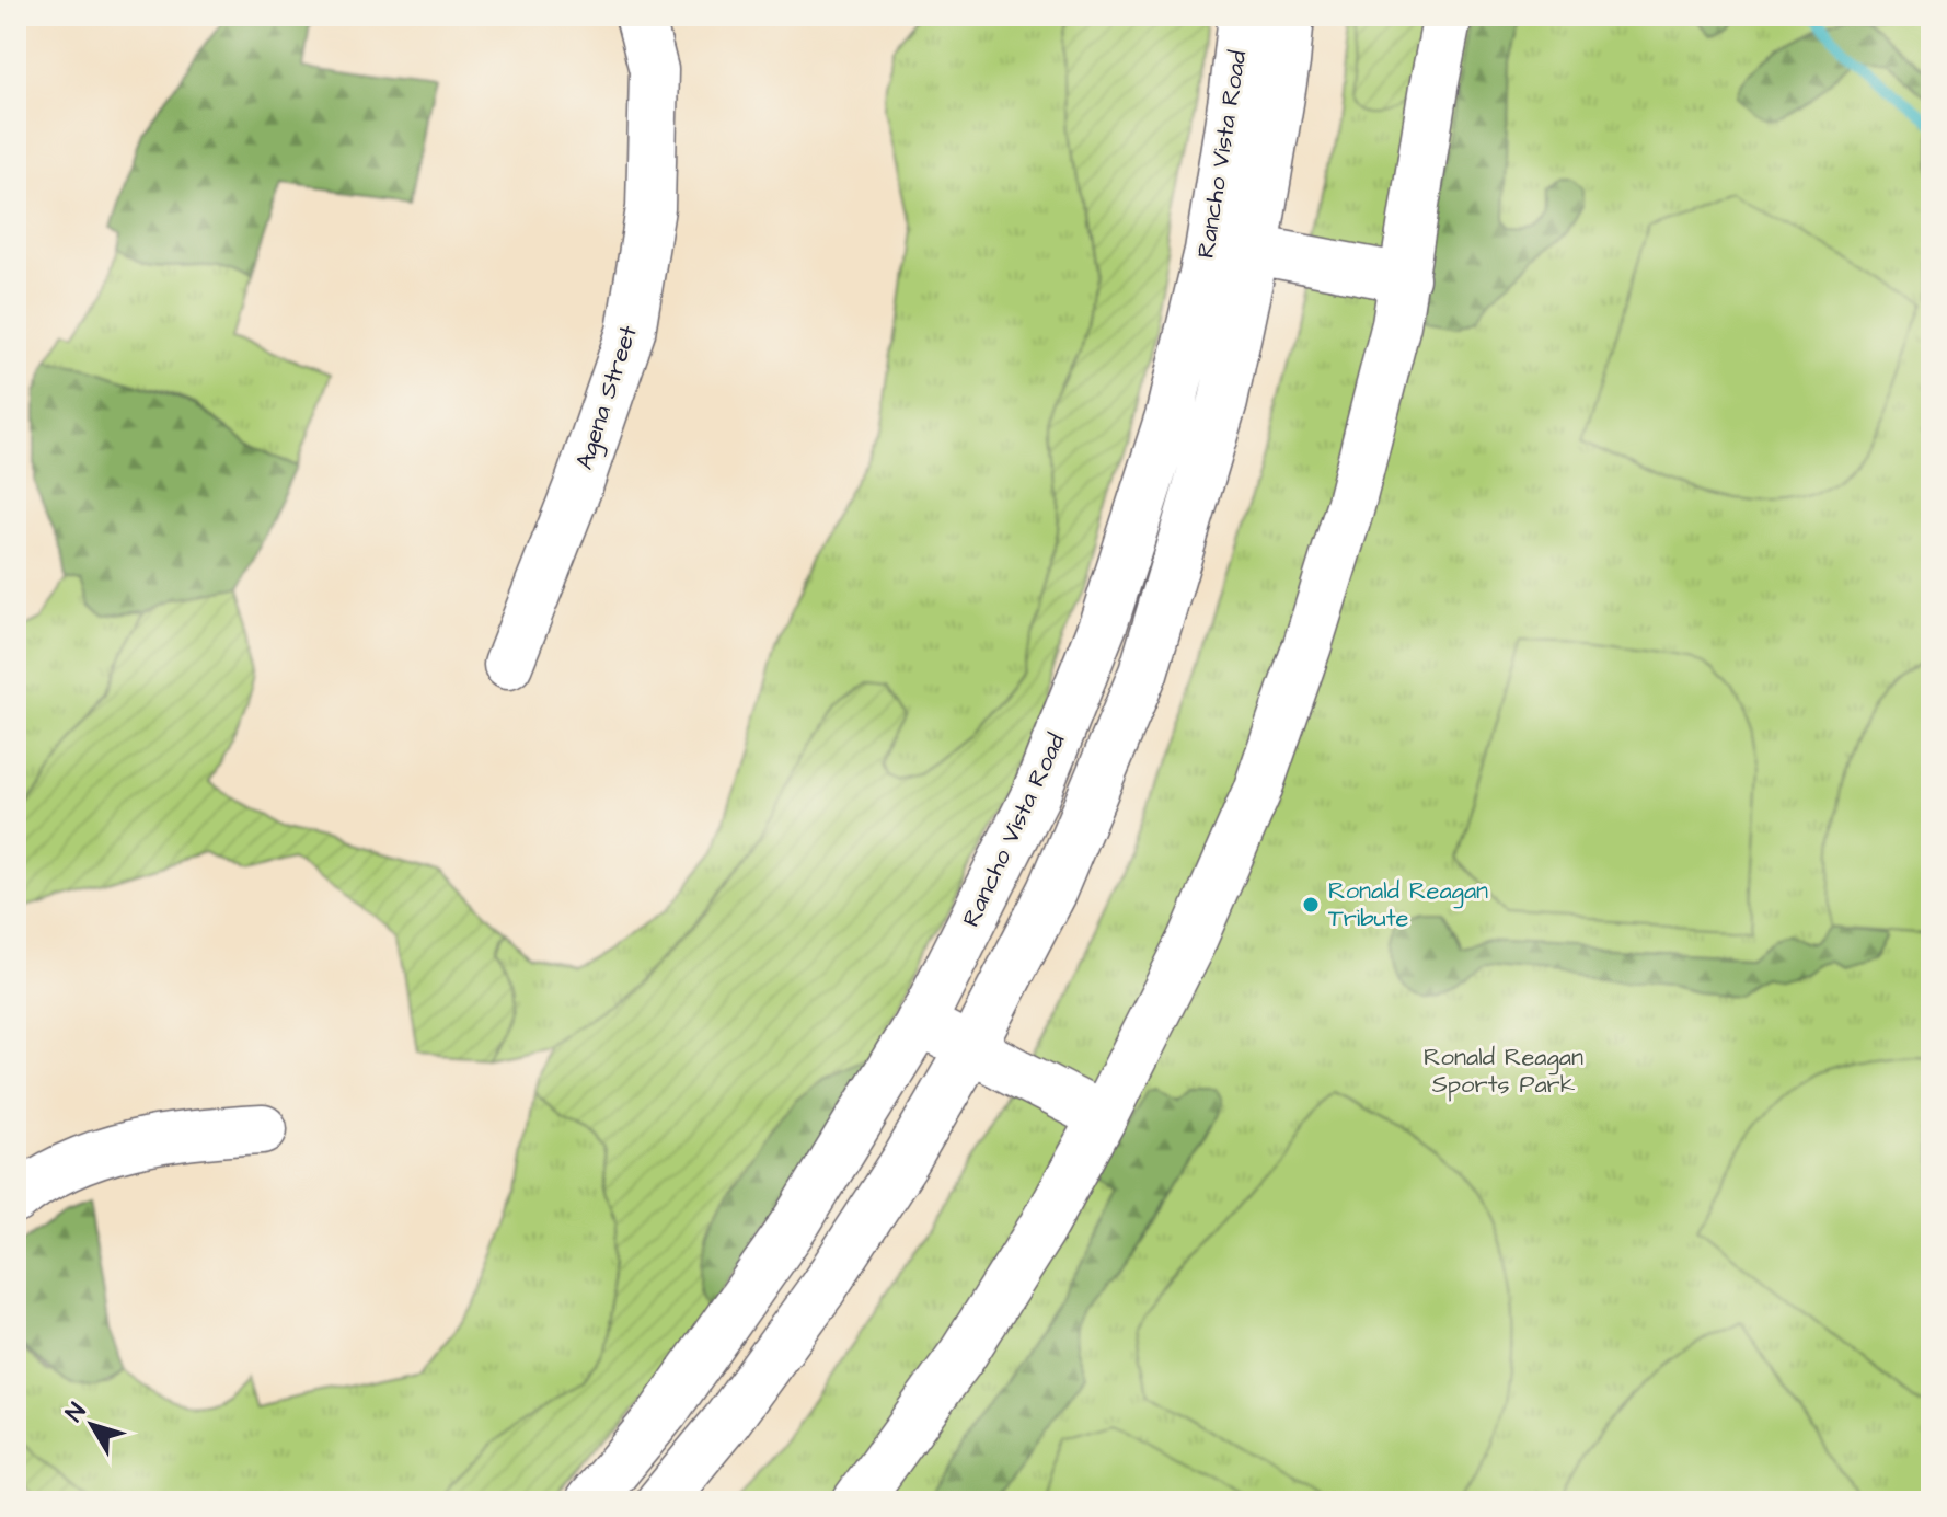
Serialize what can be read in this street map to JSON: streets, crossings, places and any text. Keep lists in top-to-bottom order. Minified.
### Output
{"streets":{"main road":["Rancho Vista Road","Agena Street"]},"parks":["Ronald Reagan Sports Park"],"places":["Ronald Reagan Tribute"],"north":"top left"}
